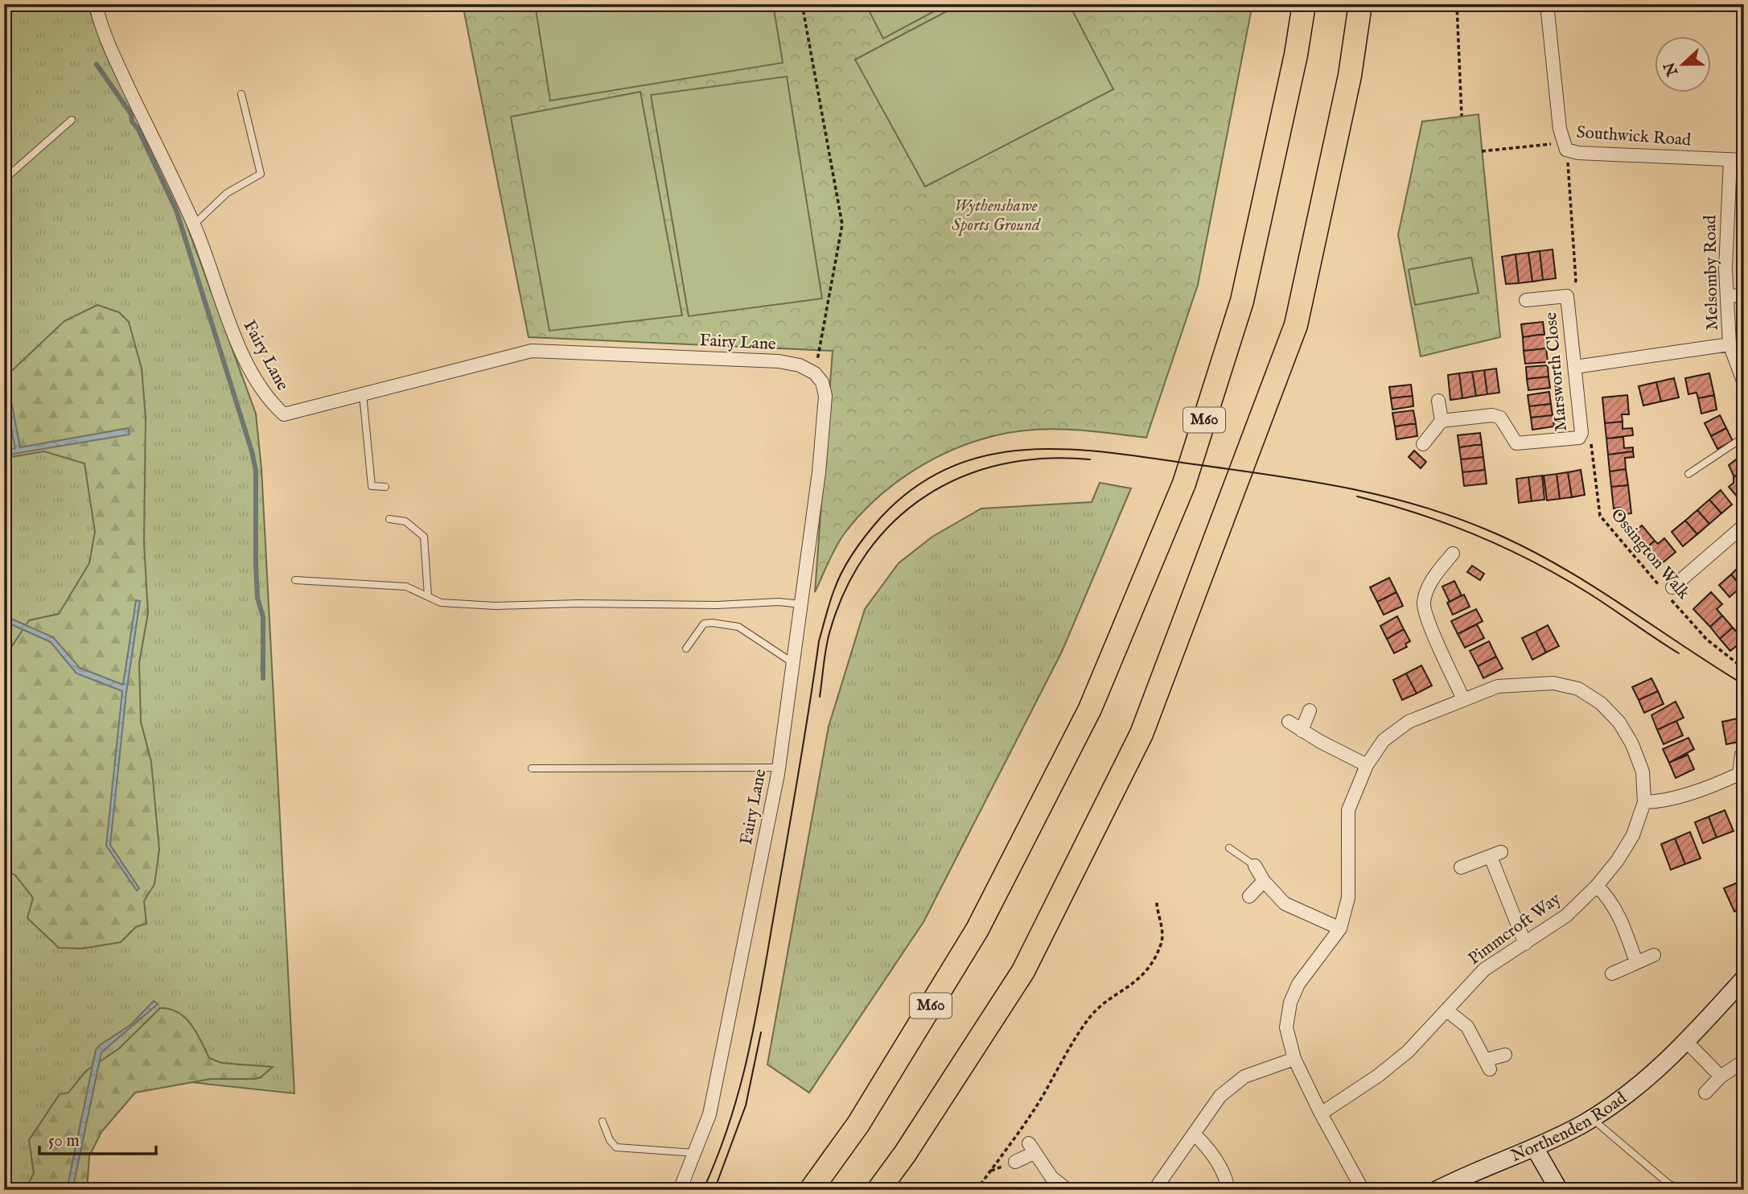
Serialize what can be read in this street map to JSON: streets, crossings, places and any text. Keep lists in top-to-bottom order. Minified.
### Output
{"streets":{"highway":["M60"],"main road":["Northenden Road"],"street":["Southwick Road","Melsomby Road","Fairy Lane","Marsworth Close","Pimmcroft Way"],"path":["Ossington Walk"]},"crossings":[["Southwick Road","Melsomby Road"],["Marsworth Close","Ossington Walk"]],"parks":["Wythenshawe Sports Ground"],"scale_bar":"50 m","north":"left"}
